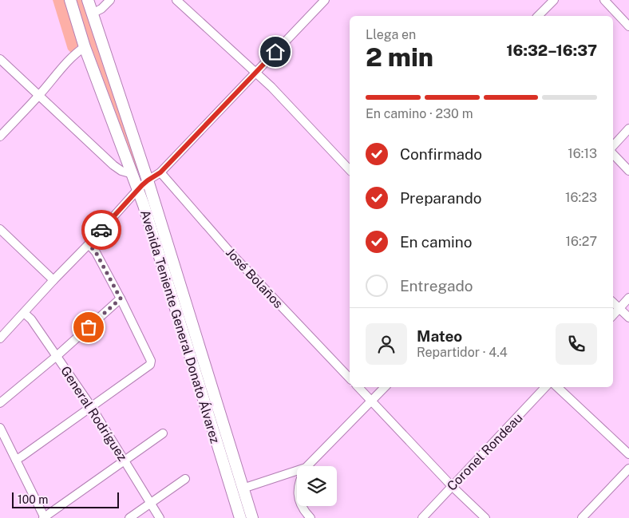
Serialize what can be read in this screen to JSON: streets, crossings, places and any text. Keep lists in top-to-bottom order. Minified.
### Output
{"streets":{"main road":["Avenida Teniente General Donato Álvarez"],"street":["José Bolaños","General Rodríguez","Coronel Rondeau"]},"scale_bar":"100 m","page":{"heading":["2 min","Llega en","16:32–16:37"],"panel":["Mateo","Repartidor · 4.4"],"bar":"En camino · 230 m","list":[["Confirmado","16:13"],["Preparando","16:23"],["En camino","16:27"],"Entregado"],"scale":"100 m"}}
